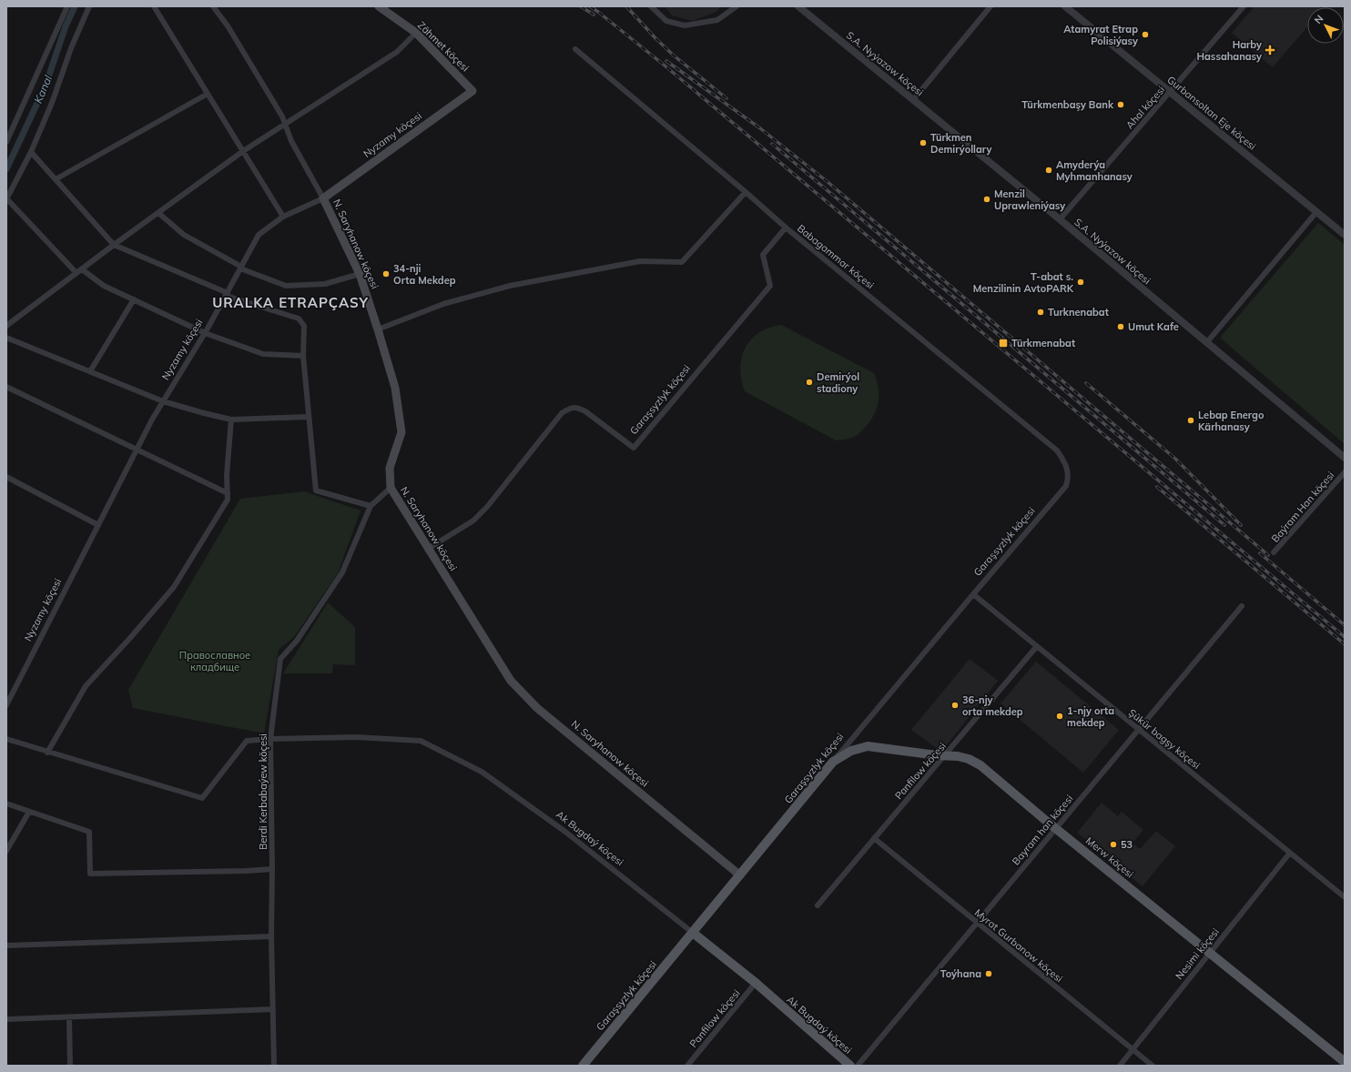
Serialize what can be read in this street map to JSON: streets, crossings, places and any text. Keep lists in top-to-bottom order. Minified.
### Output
{"streets":{"main road":["Zähmet köçesi","Nyzamy köçesi","N. Saryhanow köçesi","Garaşsyzlyk köçesi","Ak Bugdaý köçesi","Merw köçesi"],"street":["S.A. Nyýazow köçesi","Ahal köçesi","Gurbansoltan Eje köçesi","Babagammar köçesi","Baýram Han köçesi","Şükür bagşy köçesi","Panfilow köçesi","Berdi Kerbabaýew köçesi","Bayram han köçesi","Myrat Gurbanow köçesi","Nesimi köçesi"]},"crossings":[["Zähmet köçesi","Nyzamy köçesi"],["S.A. Nyýazow köçesi","Ahal köçesi"],["Ahal köçesi","Gurbansoltan Eje köçesi"],["Nyzamy köçesi","N. Saryhanow köçesi"],["N. Saryhanow köçesi","Garaşsyzlyk köçesi"],["N. Saryhanow köçesi","Berdi Kerbabaýew köçesi"],["Babagammar köçesi","Garaşsyzlyk köçesi"],["Garaşsyzlyk köçesi","Şükür bagşy köçesi"],["Garaşsyzlyk köçesi","Ak Bugdaý köçesi"],["Garaşsyzlyk köçesi","Merw köçesi"],["Şükür bagşy köçesi","Panfilow köçesi"],["Şükür bagşy köçesi","Bayram han köçesi"],["Şükür bagşy köçesi","Nesimi köçesi"],["Panfilow köçesi","Ak Bugdaý köçesi"],["Panfilow köçesi","Merw köçesi"],["Panfilow köçesi","Myrat Gurbanow köçesi"],["Berdi Kerbabaýew köçesi","Ak Bugdaý köçesi"],["Bayram han köçesi","Merw köçesi"],["Bayram han köçesi","Myrat Gurbanow köçesi"],["Merw köçesi","Nesimi köçesi"],["Myrat Gurbanow köçesi","Nesimi köçesi"]],"districts":["URALKA ETRAPÇASY"],"water":["Kanal"],"parks":["Православное кладбище"],"places":{"other":["Atamyrat Etrap Polisiýasy","Türkmenbaşy Bank","Türkmen Demirýollary","Amyderýa Myhmanhanasy","Menzil Uprawleniýasy","34-nji Orta Mekdep","T-abat s. Menzilinin AvtoPARK","Turknenabat","Umut Kafe","Demirýol stadiony","Lebap Energo Kärhanasy","36-njy orta mekdep","1-njy orta mekdep","53","Toýhana"],"health":["Harby Hassahanasy"],"transit":["Türkmenabat"]},"north":"top left"}
